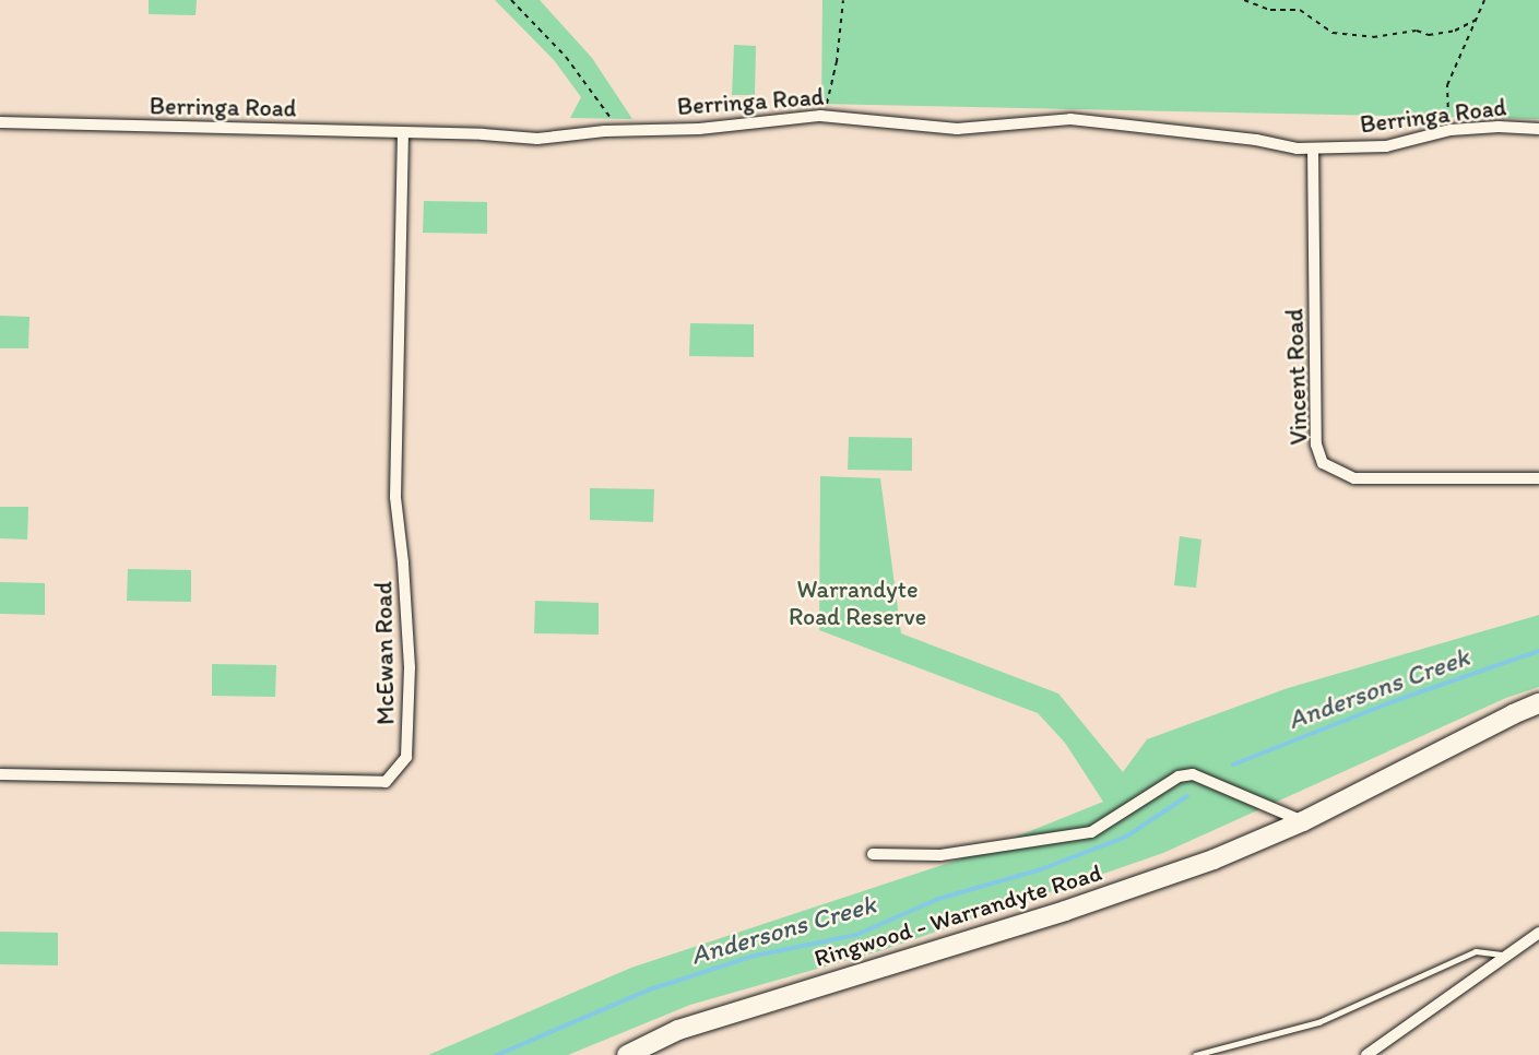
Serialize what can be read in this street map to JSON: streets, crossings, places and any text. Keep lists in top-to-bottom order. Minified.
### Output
{"streets":{"main road":["Ringwood - Warrandyte Road"],"street":["Berringa Road","Vincent Road","McEwan Road"]},"crossings":[["Berringa Road","Vincent Road"],["Berringa Road","McEwan Road"]],"water":["Andersons Creek"],"parks":["Warrandyte Road Reserve"]}
